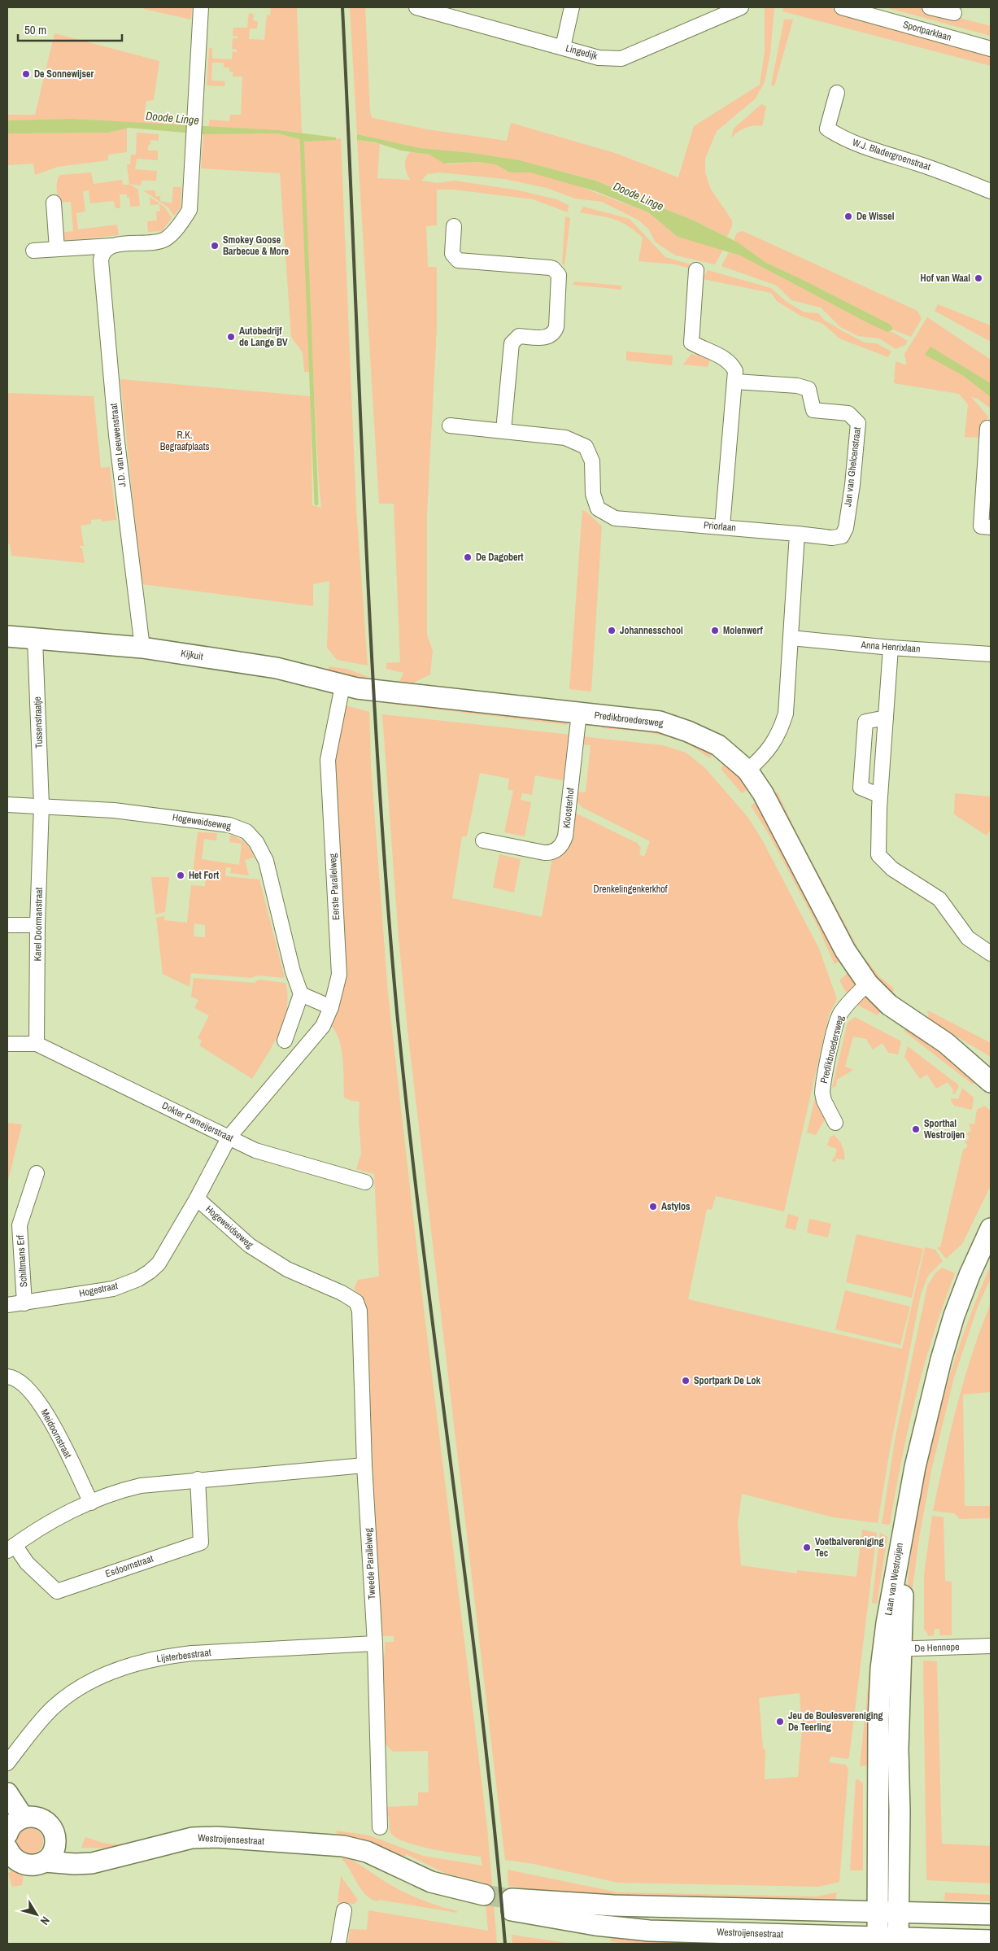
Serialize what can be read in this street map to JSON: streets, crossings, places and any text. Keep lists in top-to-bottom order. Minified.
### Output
{"streets":{"street":["Sportparklaan","Lingedijk","W.J. Bladergroenstraat","J.D. van Leeuwenstraat","Jan van Ghelcenstraat","Priorlaan","Anna Henrixlaan","Kijkuit","Predikbroedersweg","Tussenstraatje","Kloosterhof","Hogeweidseweg","Eerste Parallelweg","Karel Doormanstraat","Dokter Pameijerstraat","Schiltmans Erf","Hogestraat","Meidoornstraat","Tweede Parallelweg","Esdoornstraat","Laan van Westroijen","De Hennepe","Lijsterbesstraat","Westroijensestraat"]},"crossings":[["J.D. van Leeuwenstraat","Kijkuit"],["Jan van Ghelcenstraat","Priorlaan"],["Kijkuit","Predikbroedersweg"],["Kijkuit","Tussenstraatje"],["Kijkuit","Eerste Parallelweg"],["Predikbroedersweg","Kloosterhof"],["Tussenstraatje","Hogeweidseweg"],["Tussenstraatje","Karel Doormanstraat"],["Hogeweidseweg","Eerste Parallelweg"],["Hogeweidseweg","Karel Doormanstraat"],["Hogeweidseweg","Dokter Pameijerstraat"],["Hogeweidseweg","Hogestraat"],["Hogeweidseweg","Tweede Parallelweg"],["Karel Doormanstraat","Dokter Pameijerstraat"],["Schiltmans Erf","Hogestraat"],["Meidoornstraat","Esdoornstraat"],["Tweede Parallelweg","Esdoornstraat"],["Tweede Parallelweg","Lijsterbesstraat"],["Laan van Westroijen","De Hennepe"],["Laan van Westroijen","Westroijensestraat"]],"water":["Doode Linge"],"parks":["R.K. Begraafplaats","Drenkelingenkerkhof"],"places":["De Sonnewijser","De Wissel","Smokey Goose Barbecue & More","Hof van Waal","Autobedrijf de Lange BV","De Dagobert","Johannesschool","Molenwerf","Het Fort","Sporthal Westroijen","Astylos","Sportpark De Lok","Voetbalvereniging Tec","Jeu de Boulesvereniging De Teerling"],"scale_bar":"50 m","north":"bottom right"}
